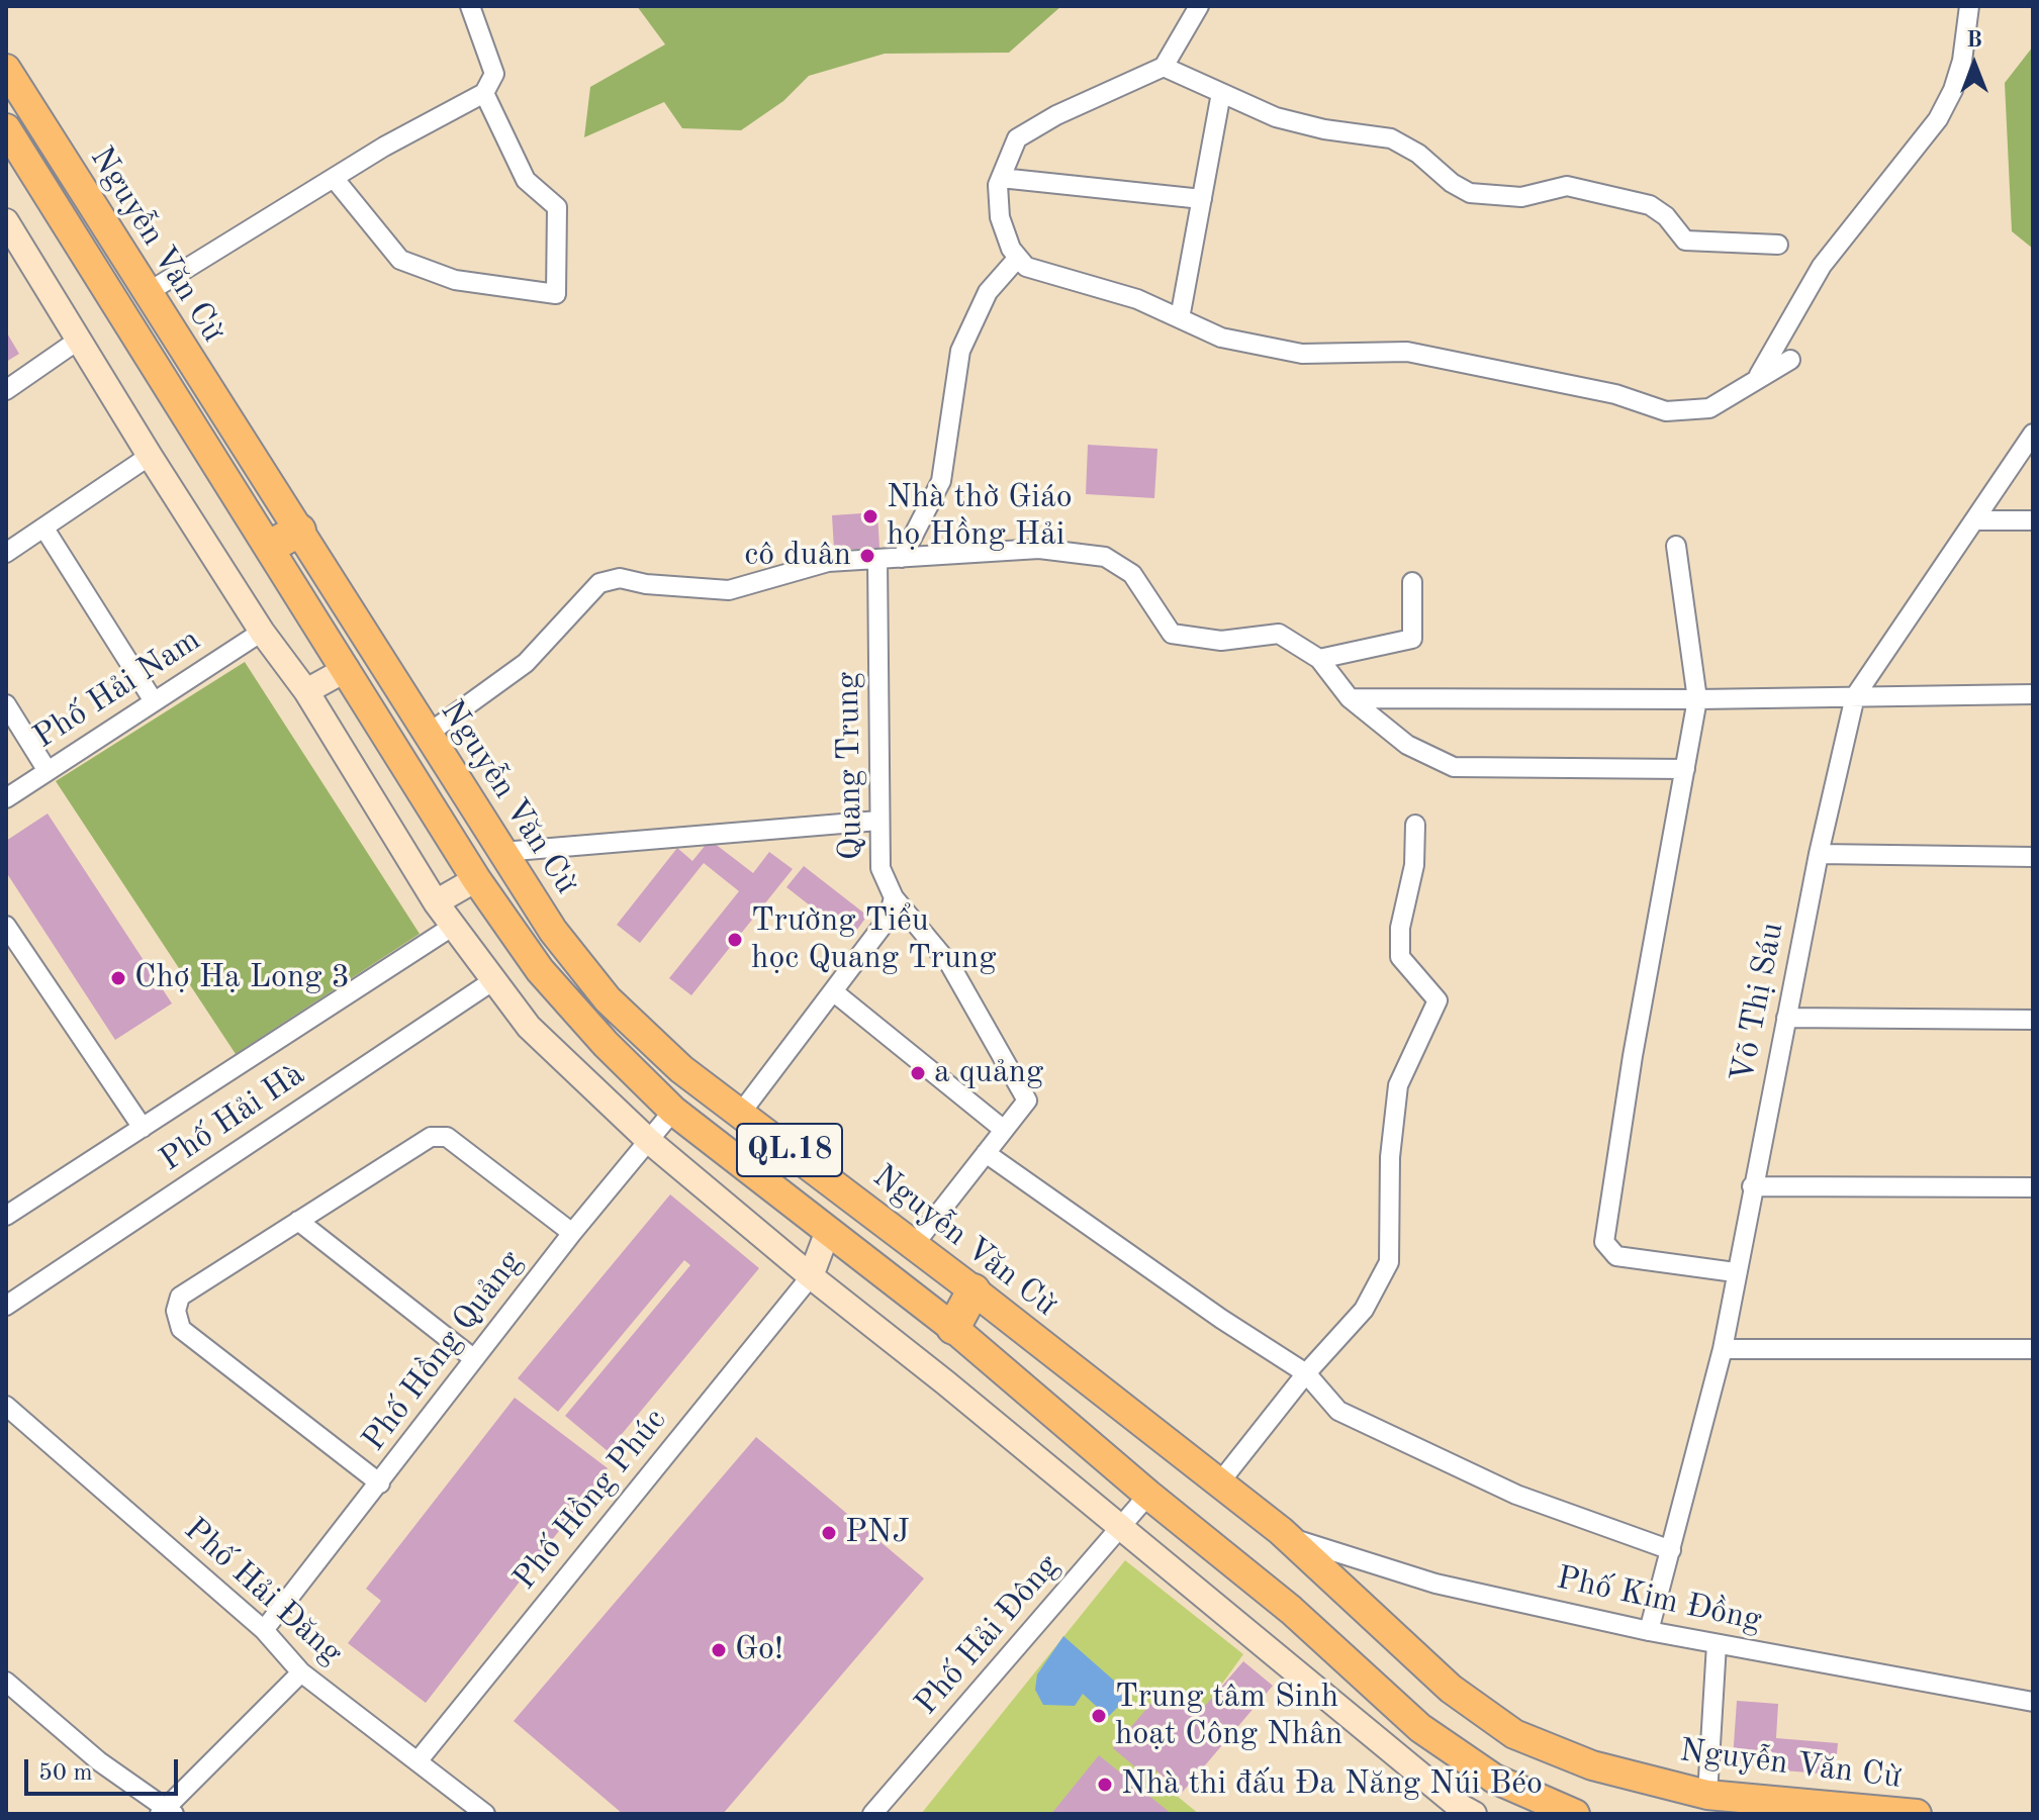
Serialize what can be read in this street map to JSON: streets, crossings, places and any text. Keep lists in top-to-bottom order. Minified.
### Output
{"streets":{"main road":["Nguyễn Văn Cừ","QL.18"],"street":["Phố Hải Nam","Quang Trung","Võ Thị Sáu","Phố Hải Hà","Phố Hồng Quảng","Phố Hồng Phúc","Phố Hải Đăng","Phố Kim Đồng","Phố Hải Đông"]},"crossings":[["Nguyễn Văn Cừ","Quang Trung"],["Nguyễn Văn Cừ","Phố Hồng Quảng"],["Nguyễn Văn Cừ","Phố Kim Đồng"],["Nguyễn Văn Cừ","Phố Hải Đông"],["Võ Thị Sáu","Phố Kim Đồng"],["Phố Hồng Quảng","Phố Hải Đăng"],["Phố Hồng Phúc","Phố Hải Đăng"]],"places":["Nhà thờ Giáo họ Hồng Hải","cô duân","Trường Tiểu học Quang Trung","Chợ Hạ Long 3","a quảng","PNJ","Go!","Trung tâm Sinh hoạt Công Nhân","Nhà thi đấu Đa Năng Núi Béo"],"scale_bar":"50 m","north":"top"}
